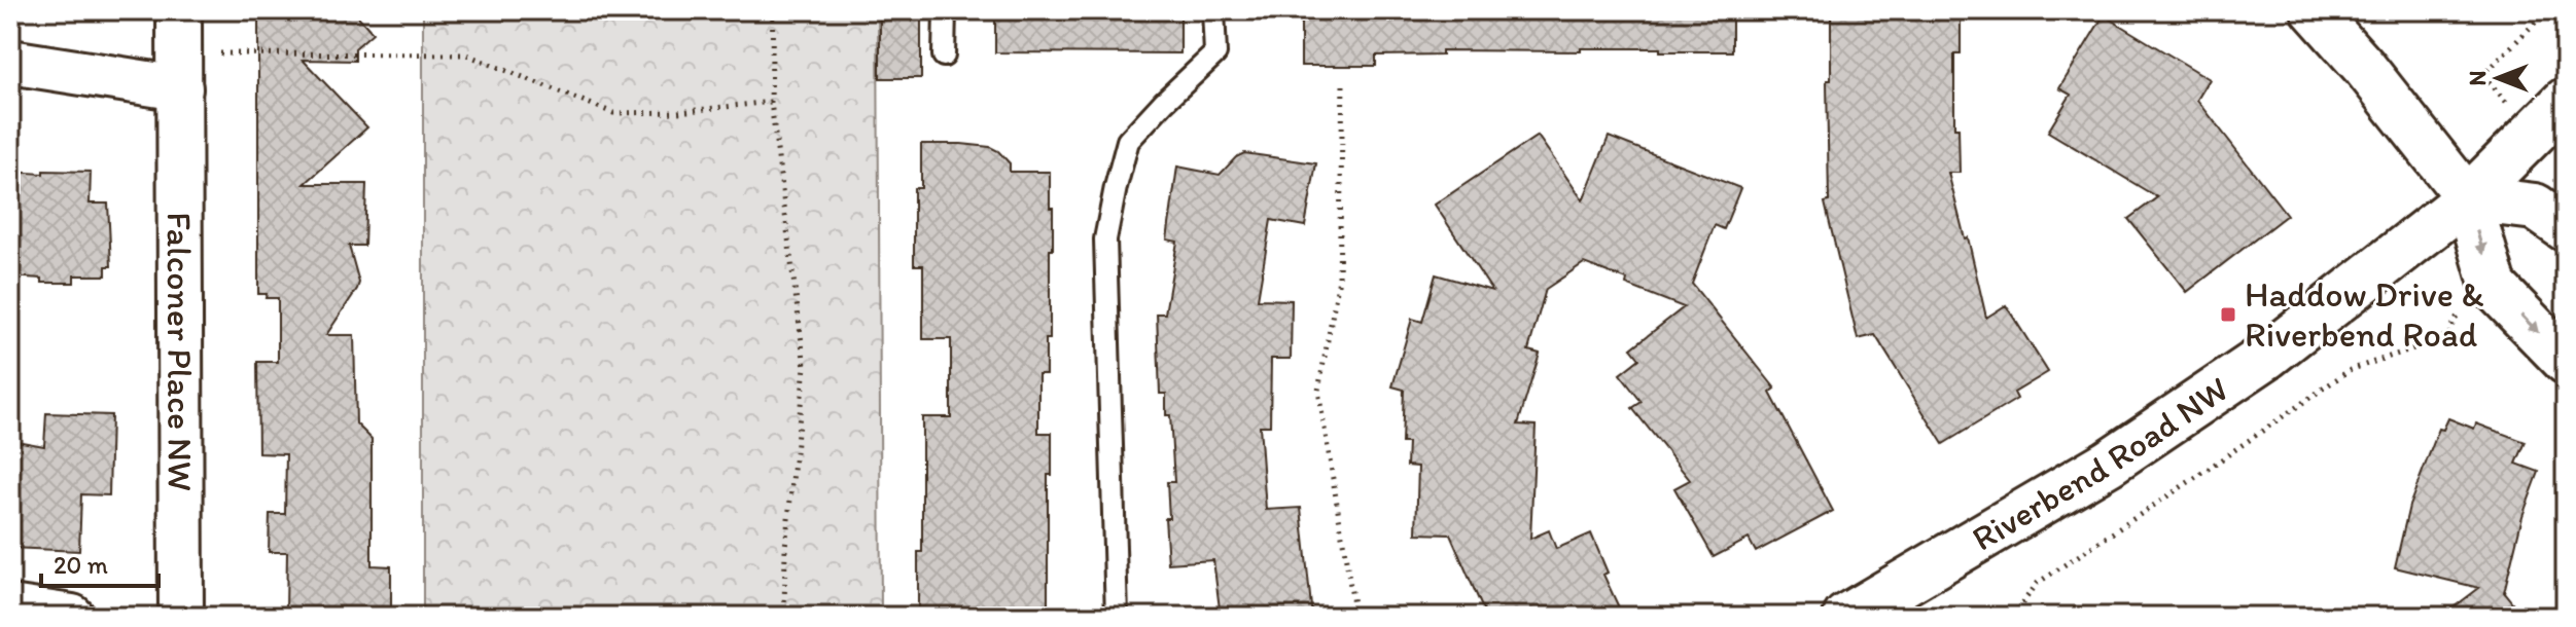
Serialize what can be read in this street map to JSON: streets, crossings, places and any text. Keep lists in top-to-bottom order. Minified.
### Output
{"streets":{"main road":["Riverbend Road NW"],"street":["Falconer Place NW"]},"places":{"transit":["Haddow Drive & Riverbend Road"]},"scale_bar":"20 m","north":"left"}
